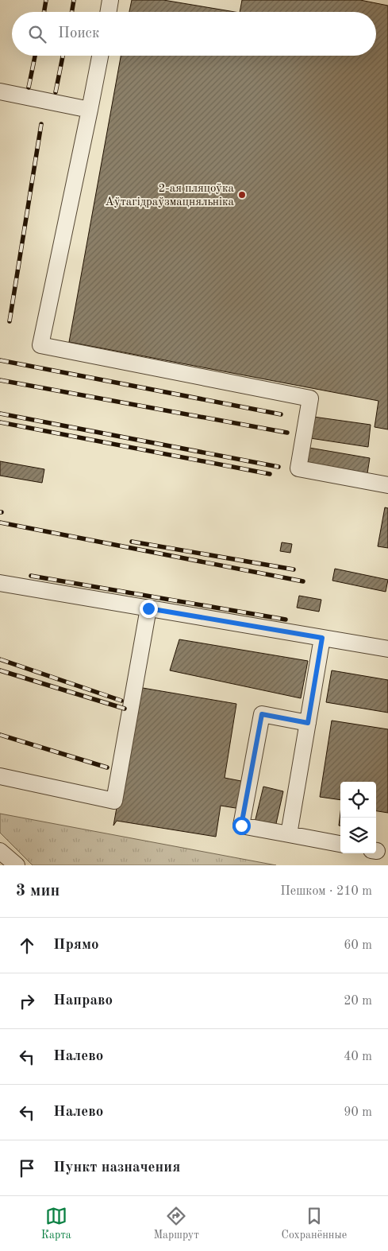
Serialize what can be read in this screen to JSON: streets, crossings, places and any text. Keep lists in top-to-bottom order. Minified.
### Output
{"places":["2-ая пляцоўка Аўтагідраўзмацняльніка"],"page":{"search":"Поиск","heading":["3 мин","Пешком · 210 m"],"list":[["Прямо","60 m"],["Направо","20 m"],["Налево","40 m"],["Налево","90 m"],"Пункт назначения"],"nav":["Карта","Маршрут","Сохранённые"]}}
